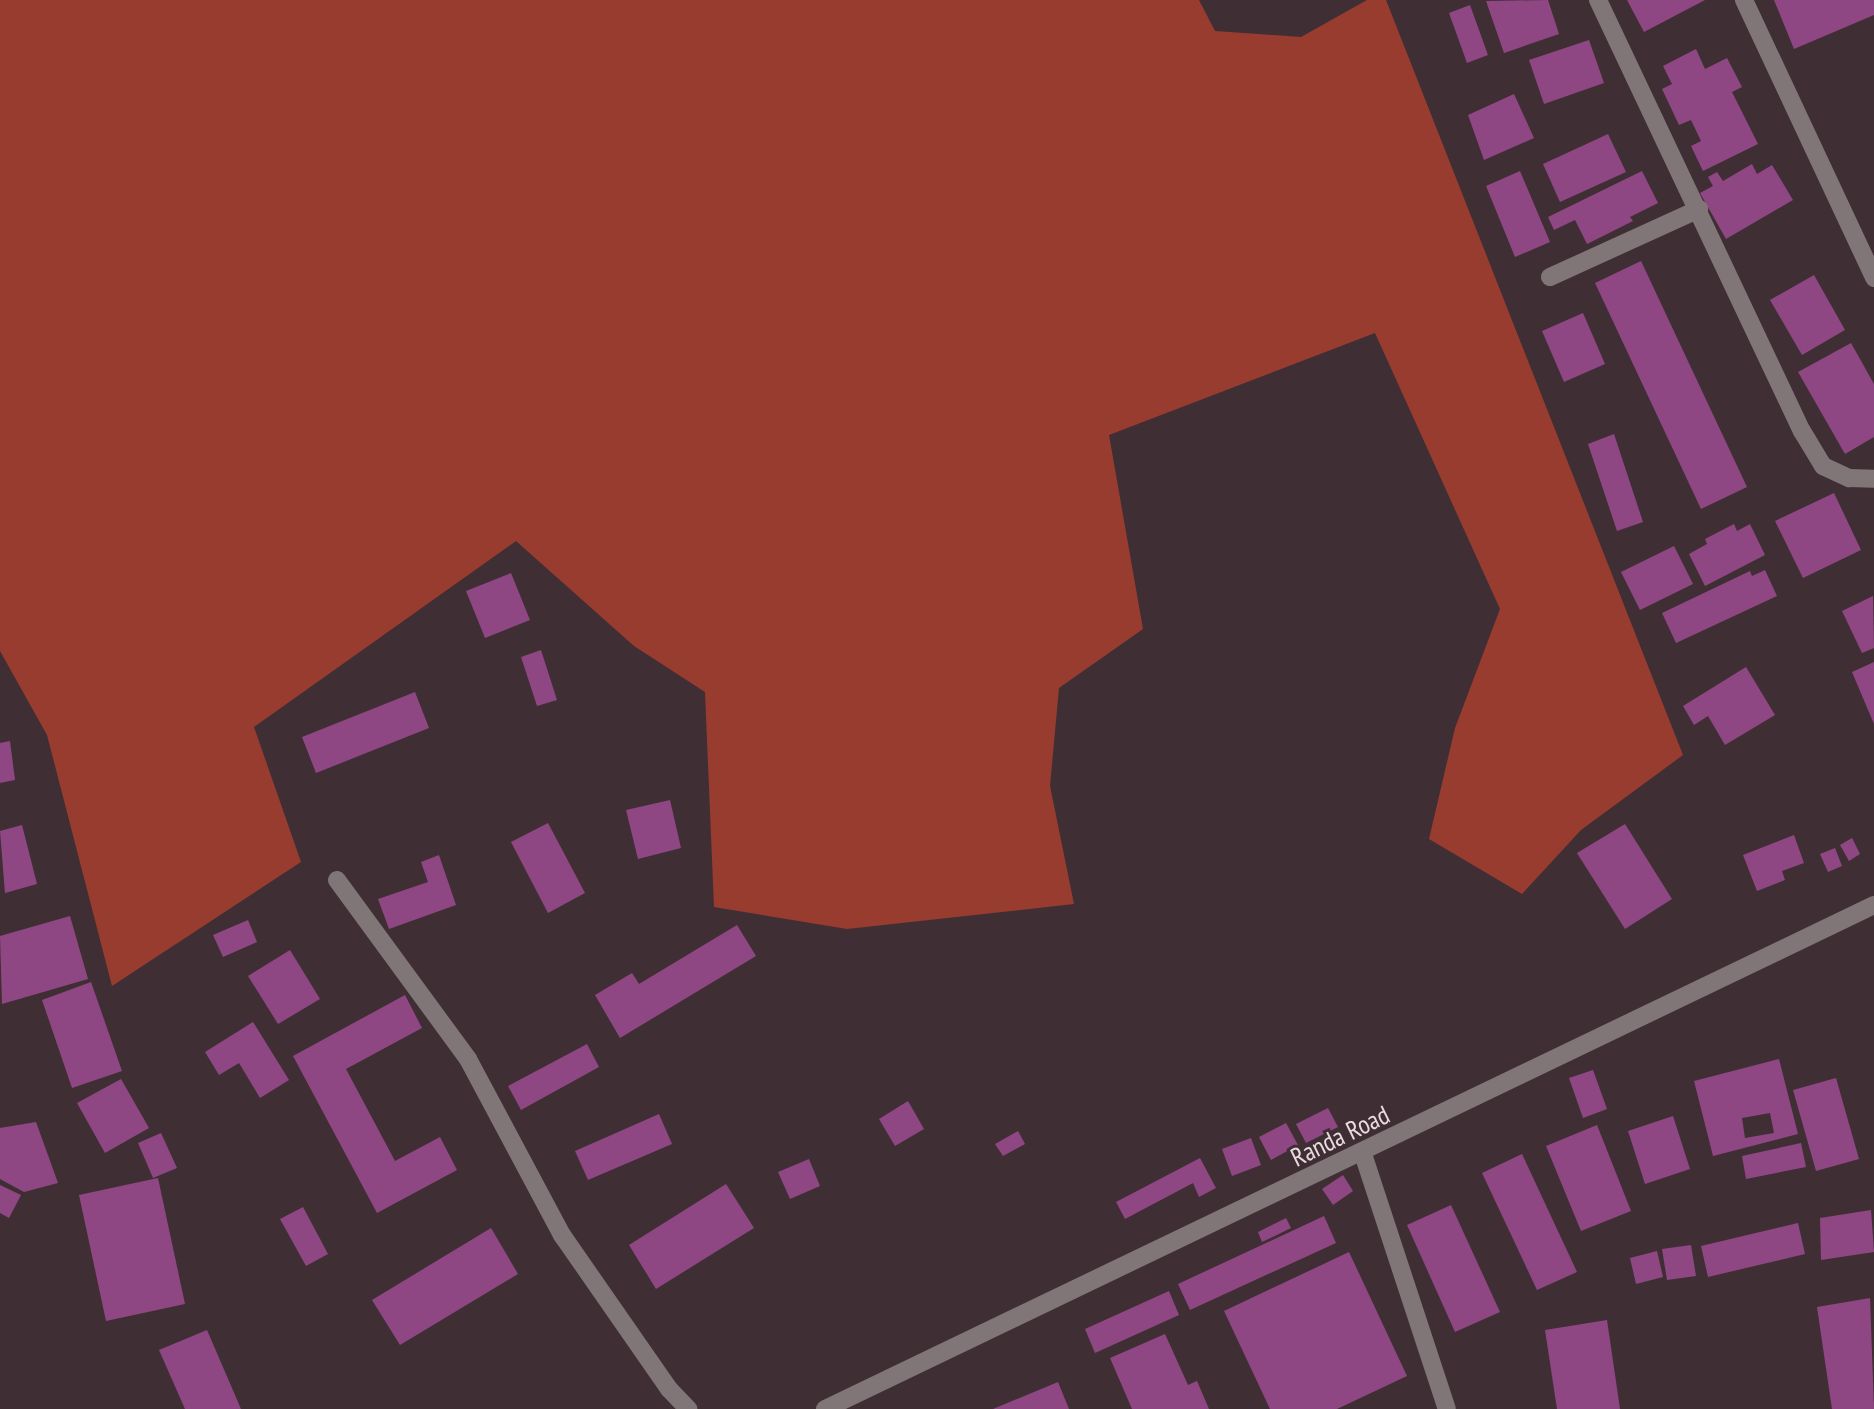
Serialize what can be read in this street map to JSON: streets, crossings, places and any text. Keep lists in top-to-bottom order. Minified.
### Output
{"streets":{"street":["Randa Road"]}}
